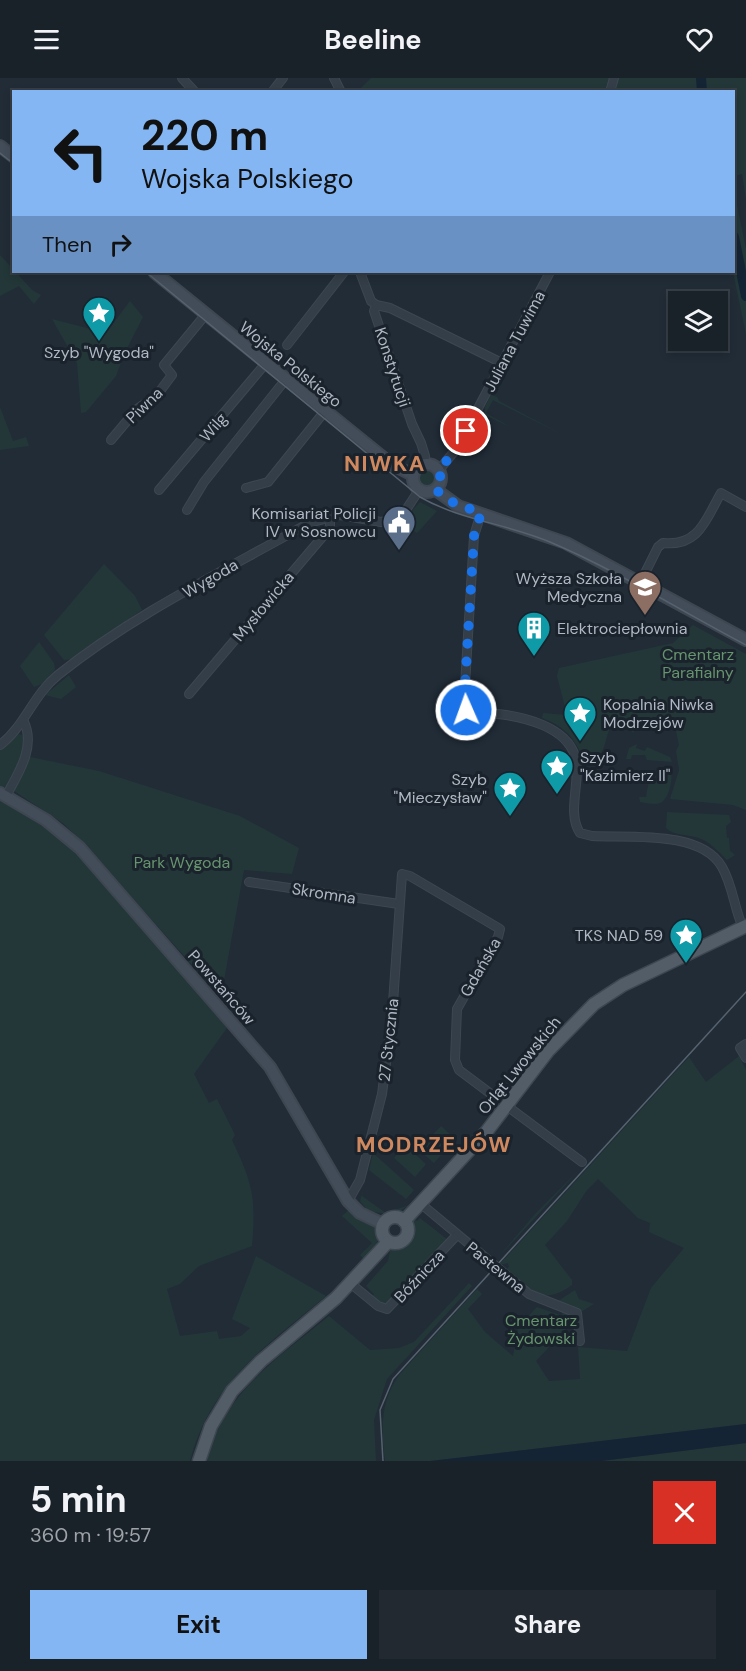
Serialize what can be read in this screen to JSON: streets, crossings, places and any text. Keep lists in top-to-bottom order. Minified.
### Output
{"streets":{"main road":["Wojska Polskiego","Powstańców","Orląt Lwowskich"],"street":["Juliana Tuwima","Konstytucji","Piwna","Wilg","Wygoda","Mysłowicka","Skromna","Gdańska","27 Stycznia","Pastewna","Bóźnicza"]},"crossings":[["Juliana Tuwima","Wojska Polskiego"],["Juliana Tuwima","Konstytucji"],["Juliana Tuwima","Wygoda"],["Wojska Polskiego","Konstytucji"],["Wojska Polskiego","Piwna"],["Wojska Polskiego","Wilg"],["Wojska Polskiego","Wygoda"],["Konstytucji","Wygoda"],["Wygoda","Mysłowicka"],["Skromna","27 Stycznia"],["Gdańska","27 Stycznia"],["Gdańska","Orląt Lwowskich"],["Powstańców","27 Stycznia"],["Powstańców","Orląt Lwowskich"],["Pastewna","Bóźnicza"]],"districts":["NIWKA","MODRZEJÓW"],"parks":["Cmentarz Parafialny","Park Wygoda","Cmentarz Żydowski"],"places":{"place":["Szyb \"Wygoda\"","Kopalnia Niwka Modrzejów","Szyb \"Kazimierz II\"","Szyb \"Mieczysław\"","TKS NAD 59"],"public building":["Komisariat Policji IV w Sosnowcu"],"school or university":["Wyższa Szkoła Medyczna"],"building":["Elektrociepłownia"]},"page":{"header":"Beeline","turn":["220 m","Wojska Polskiego"],"then":"Then","heading":["5 min","360 m · 19:57"],"buttons":["Exit","Share"]}}
